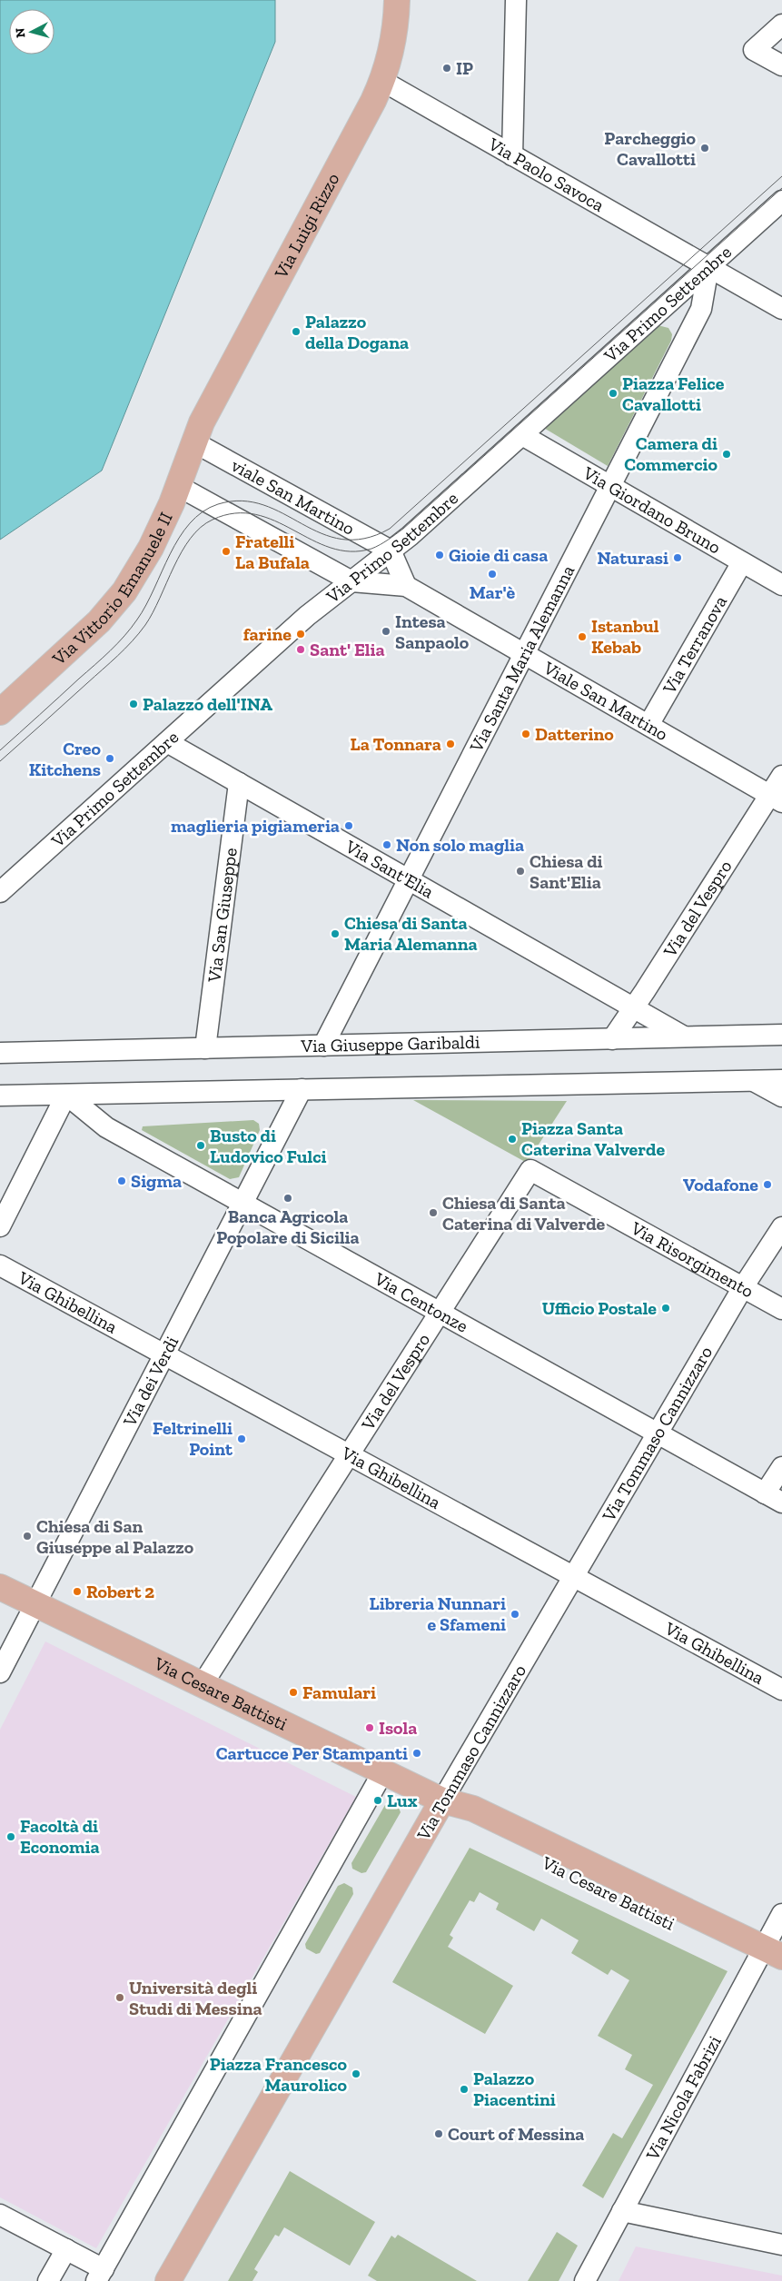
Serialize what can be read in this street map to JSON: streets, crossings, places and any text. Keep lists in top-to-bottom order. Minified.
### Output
{"streets":{"main road":["Via Luigi Rizzo","Via Vittorio Emanuele II","Via Tommaso Cannizzaro","Via Cesare Battisti"],"street":["Via Paolo Savoca","Via Primo Settembre","viale San Martino","Via Giordano Bruno","Via Terranova","Via Santa Maria Alemanna","Viale San Martino","Via Sant'Elia","Via del Vespro","Via San Giuseppe","Via Giuseppe Garibaldi","Via Risorgimento","Via Ghibellina","Via Centonze","Via dei Verdi","Via Nicola Fabrizi"]},"crossings":[["Via Paolo Savoca","Via Luigi Rizzo"],["Via Paolo Savoca","Via Primo Settembre"],["Via Paolo Savoca","Via Santa Maria Alemanna"],["Via Luigi Rizzo","viale San Martino"],["Via Luigi Rizzo","Via Vittorio Emanuele II"],["Via Primo Settembre","viale San Martino"],["Via Primo Settembre","Via Giordano Bruno"],["Via Primo Settembre","Via Santa Maria Alemanna"],["Via Primo Settembre","Via Sant'Elia"],["viale San Martino","Via Vittorio Emanuele II"],["Via Giordano Bruno","Via Terranova"],["Via Giordano Bruno","Via Santa Maria Alemanna"],["Via Terranova","Viale San Martino"],["Via Santa Maria Alemanna","Viale San Martino"],["Via Santa Maria Alemanna","Via Sant'Elia"],["Via Santa Maria Alemanna","Via Giuseppe Garibaldi"],["Viale San Martino","Via del Vespro"],["Via Sant'Elia","Via del Vespro"],["Via Sant'Elia","Via San Giuseppe"],["Via Sant'Elia","Via Giuseppe Garibaldi"],["Via del Vespro","Via Giuseppe Garibaldi"],["Via del Vespro","Via Risorgimento"],["Via del Vespro","Via Ghibellina"],["Via del Vespro","Via Centonze"],["Via del Vespro","Via Cesare Battisti"],["Via San Giuseppe","Via Giuseppe Garibaldi"],["Via Risorgimento","Via Tommaso Cannizzaro"],["Via Ghibellina","Via dei Verdi"],["Via Ghibellina","Via Tommaso Cannizzaro"],["Via Centonze","Via dei Verdi"],["Via Centonze","Via Tommaso Cannizzaro"],["Via dei Verdi","Via Cesare Battisti"],["Via Tommaso Cannizzaro","Via Cesare Battisti"],["Via Cesare Battisti","Via Nicola Fabrizi"]],"places":["IP","Parcheggio Cavallotti","Palazzo della Dogana","Piazza Felice Cavallotti","Camera di Commercio","Fratelli La Bufala","Gioie di casa","Naturasi","Mar'è","Intesa Sanpaolo","farine","Istanbul Kebab","Sant' Elia","Palazzo dell'INA","Datterino","La Tonnara","Creo Kitchens","maglieria pigiameria","Non solo maglia","Chiesa di Sant'Elia","Chiesa di Santa Maria Alemanna","Piazza Santa Caterina Valverde","Busto di Ludovico Fulci","Sigma","Vodafone","Banca Agricola Popolare di Sicilia","Chiesa di Santa Caterina di Valverde","Ufficio Postale","Feltrinelli Point","Chiesa di San Giuseppe al Palazzo","Robert 2","Libreria Nunnari e Sfameni","Famulari","Isola","Cartucce Per Stampanti","Lux","Facoltà di Economia","Università degli Studi di Messina","Piazza Francesco Maurolico","Palazzo Piacentini","Court of Messina"],"north":"left"}
